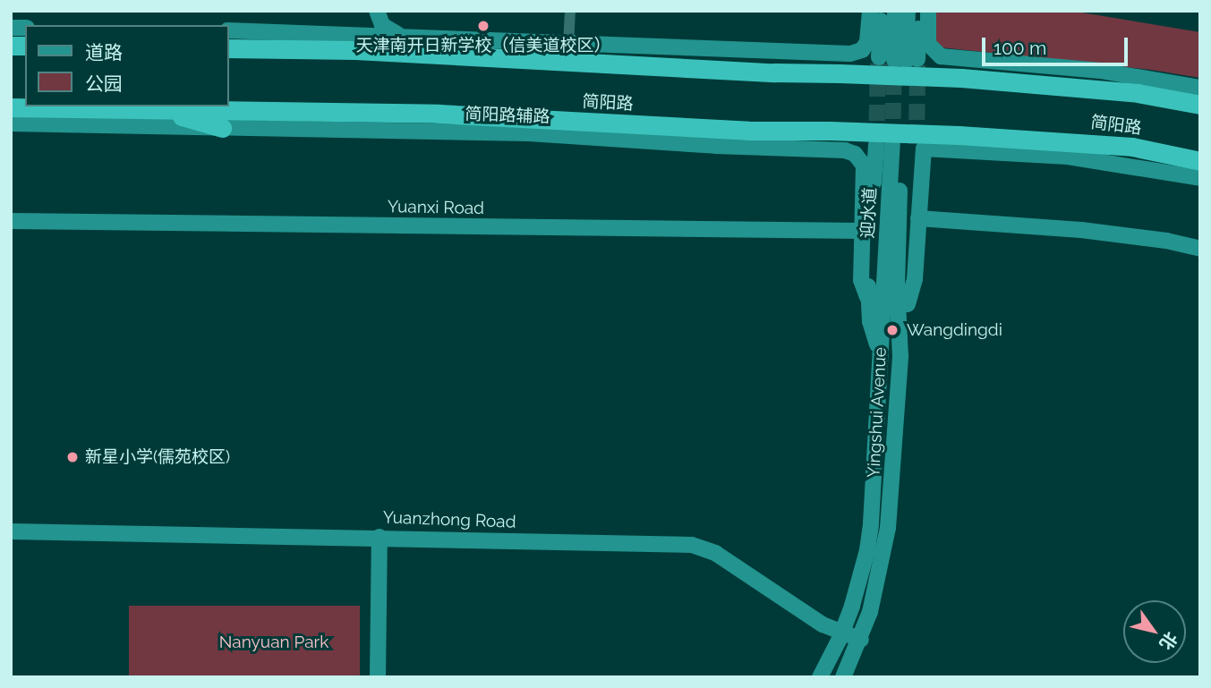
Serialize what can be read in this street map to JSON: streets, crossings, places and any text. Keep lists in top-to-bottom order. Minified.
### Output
{"streets":{"highway":["简阳路"],"street":["简阳路辅路","Yuanxi Road","Yingshui Avenue","Yuanzhong Road"]},"crossings":[["简阳路辅路","Yuanxi Road"],["Yingshui Avenue","Yuanzhong Road"]],"parks":["Nanyuan Park"],"places":["天津南开日新学校（信美道校区）","Wangdingdi","新星小学(儒苑校区)"],"legend":["道路","公园"],"scale_bar":"100 m","north":"bottom right"}
